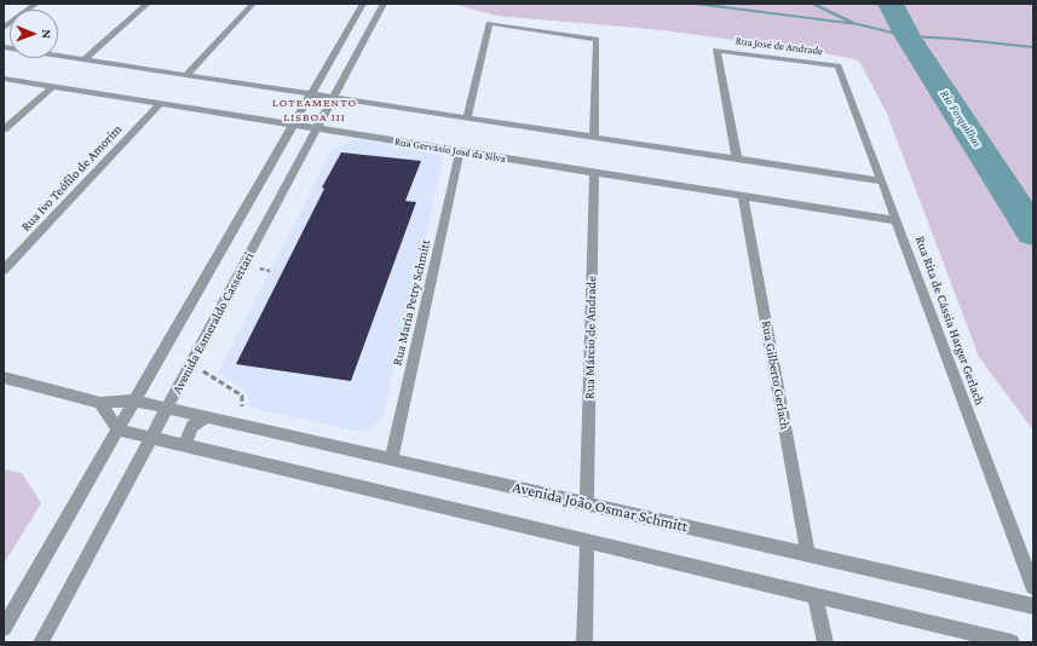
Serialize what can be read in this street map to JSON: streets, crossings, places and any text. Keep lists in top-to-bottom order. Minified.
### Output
{"streets":{"street":["Rua José de Andrade","Rua Gervásio José da Silva","Rua Ivo Teófilo de Amorim","Rua Maria Petry Schmitt","Rua Rita de Cássia Harger Gerlach","Avenida Esmeraldo Cassettari","Rua Márcio de Andrade","Rua Gilberto Gerlach","Avenida João Osmar Schmitt"]},"crossings":[["Rua José de Andrade","Rua Rita de Cássia Harger Gerlach"],["Rua Gervásio José da Silva","Rua Ivo Teófilo de Amorim"],["Rua Gervásio José da Silva","Rua Maria Petry Schmitt"],["Rua Gervásio José da Silva","Rua Rita de Cássia Harger Gerlach"],["Rua Gervásio José da Silva","Avenida Esmeraldo Cassettari"],["Rua Gervásio José da Silva","Rua Márcio de Andrade"],["Rua Gervásio José da Silva","Rua Gilberto Gerlach"],["Rua Maria Petry Schmitt","Avenida João Osmar Schmitt"],["Avenida Esmeraldo Cassettari","Avenida João Osmar Schmitt"],["Rua Márcio de Andrade","Avenida João Osmar Schmitt"],["Rua Gilberto Gerlach","Avenida João Osmar Schmitt"]],"districts":["LOTEAMENTO LISBOA III"],"water":["Rio Forquilhas"],"north":"right"}
